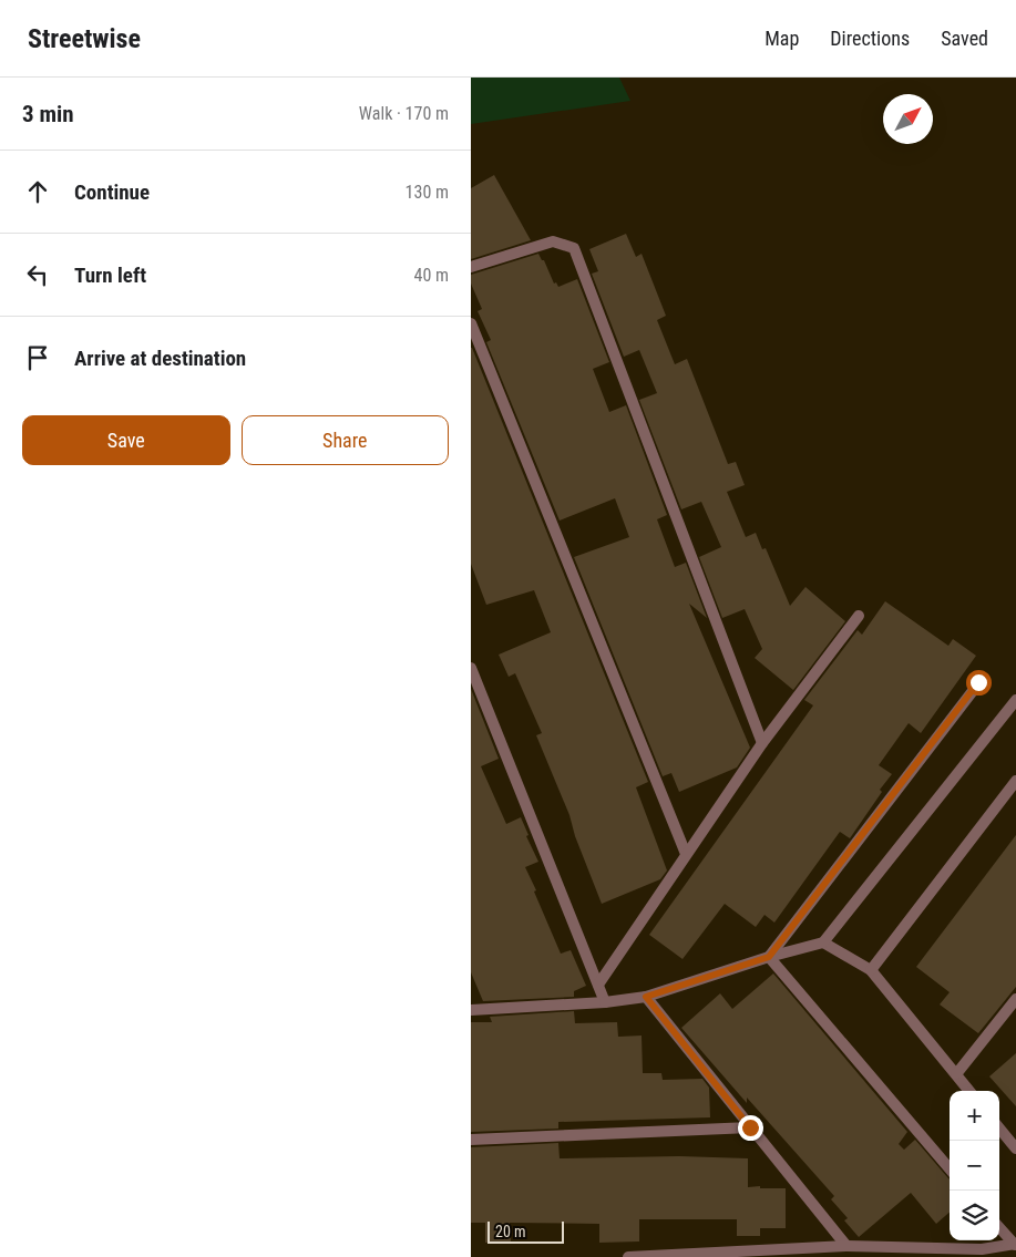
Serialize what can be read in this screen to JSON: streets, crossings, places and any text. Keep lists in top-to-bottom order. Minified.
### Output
{"scale_bar":"20 m","north":"top right","page":{"header":"Streetwise","nav":["Map","Directions","Saved"],"heading":["3 min","Walk · 170 m"],"list":[["Continue","130 m"],["Turn left","40 m"],"Arrive at destination"],"buttons":["Save","Share"],"map_buttons":["+","−"],"scale":"20 m"}}
